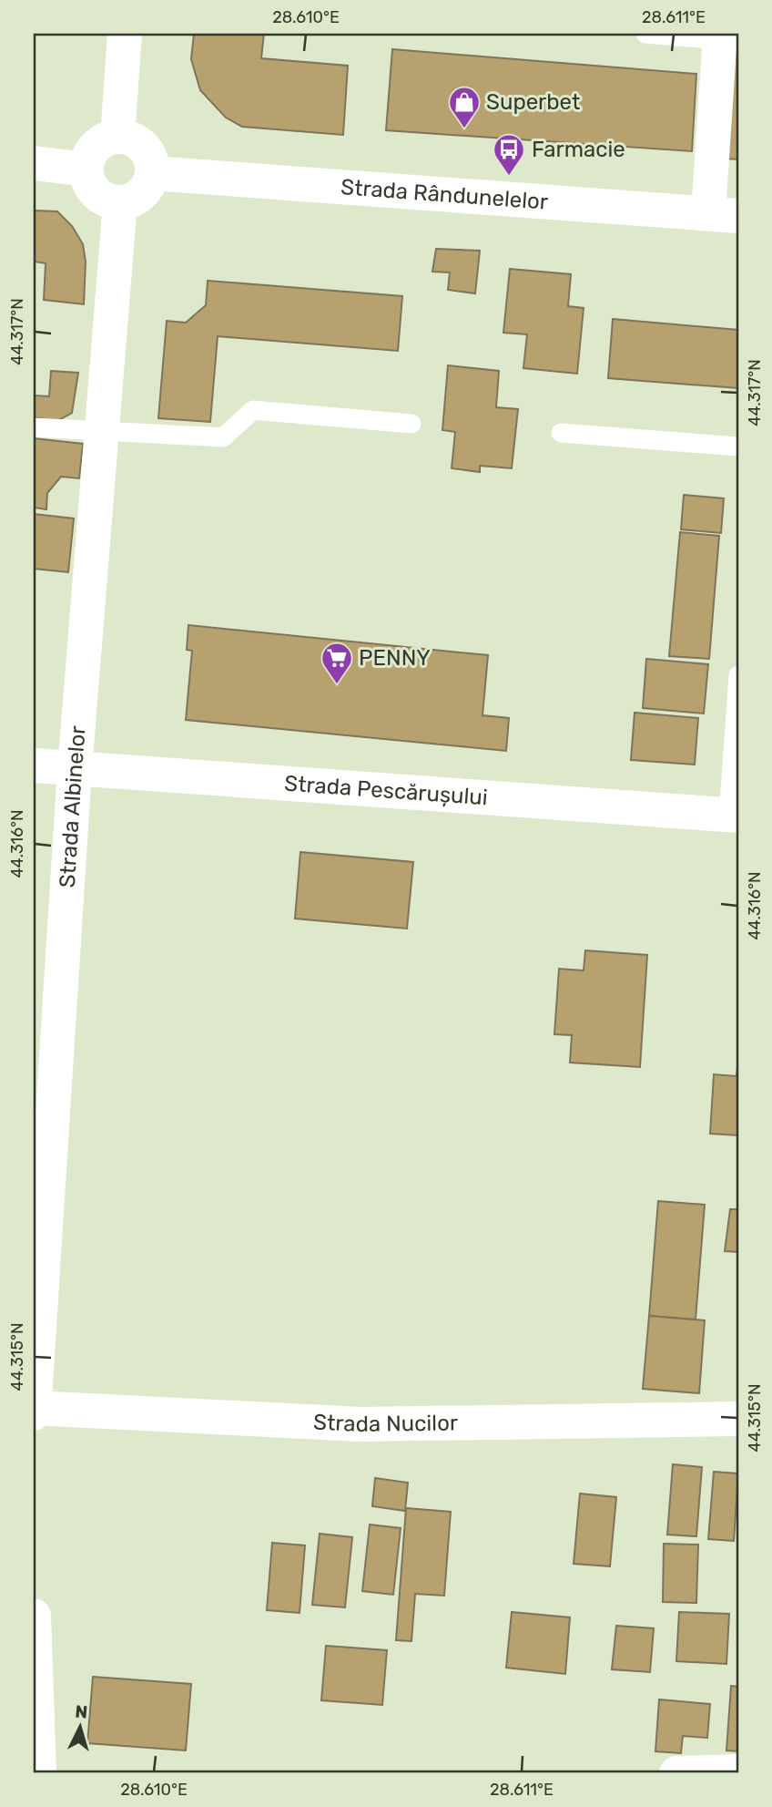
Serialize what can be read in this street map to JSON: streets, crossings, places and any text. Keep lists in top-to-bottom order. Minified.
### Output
{"streets":{"street":["Strada Rândunelelor","Strada Pescărușului","Strada Albinelor","Strada Nucilor"]},"crossings":[["Strada Rândunelelor","Strada Albinelor"],["Strada Pescărușului","Strada Albinelor"],["Strada Albinelor","Strada Nucilor"]],"places":{"shop":["Superbet"],"bus stop":["Farmacie"],"supermarket":["PENNY"]},"north":"top","coordinates":["28.610°E","28.611°E","44.317°N","44.316°N","44.315°N"]}
